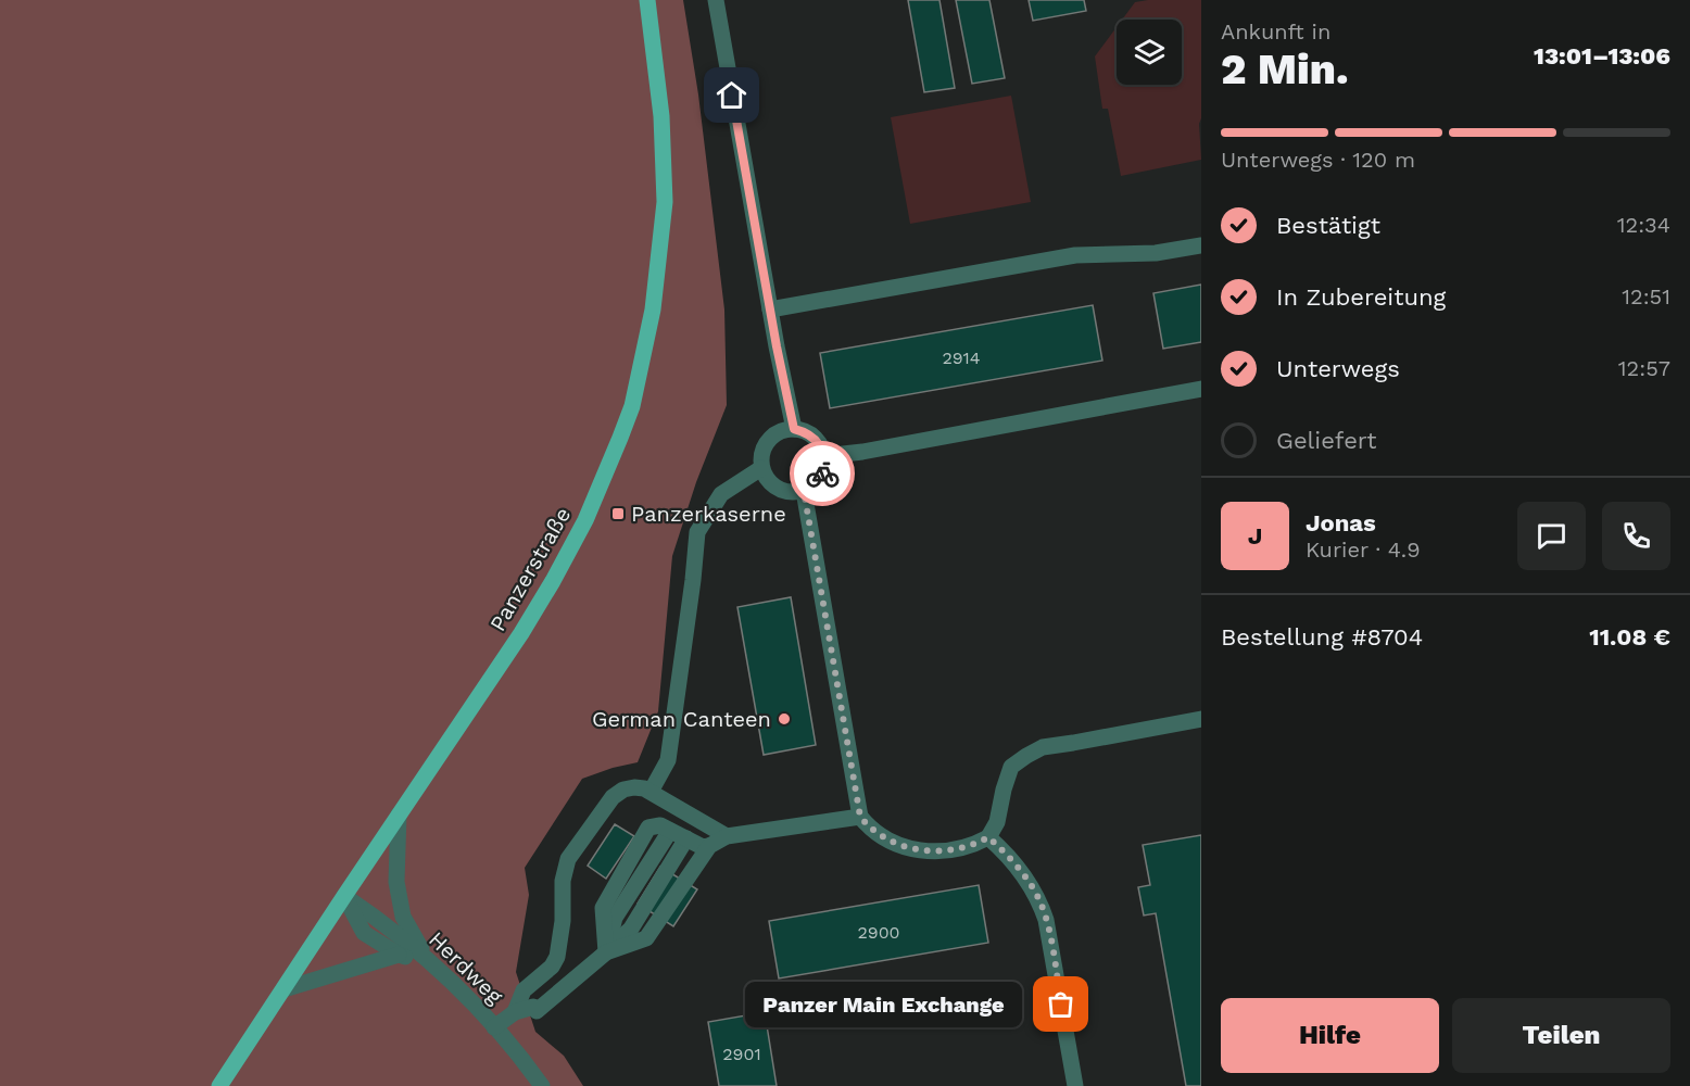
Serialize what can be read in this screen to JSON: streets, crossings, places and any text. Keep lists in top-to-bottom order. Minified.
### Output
{"streets":{"main road":["Panzerstraße"],"street":["Herdweg"]},"crossings":[["Panzerstraße","Herdweg"]],"places":{"transit":["Panzerkaserne"],"other":["German Canteen","Panzer Main Exchange"]},"house_numbers":["2914","2900","2901"],"page":{"heading":["2 Min.","Ankunft in","13:01–13:06"],"panel":["Jonas","Kurier · 4.9","Bestellung #8704","11.08 €"],"bar":"Unterwegs · 120 m","list":[["Bestätigt","12:34"],["In Zubereitung","12:51"],["Unterwegs","12:57"],"Geliefert"],"round":"J","bubble":"Panzer Main Exchange","buttons":["Hilfe","Teilen"]}}
